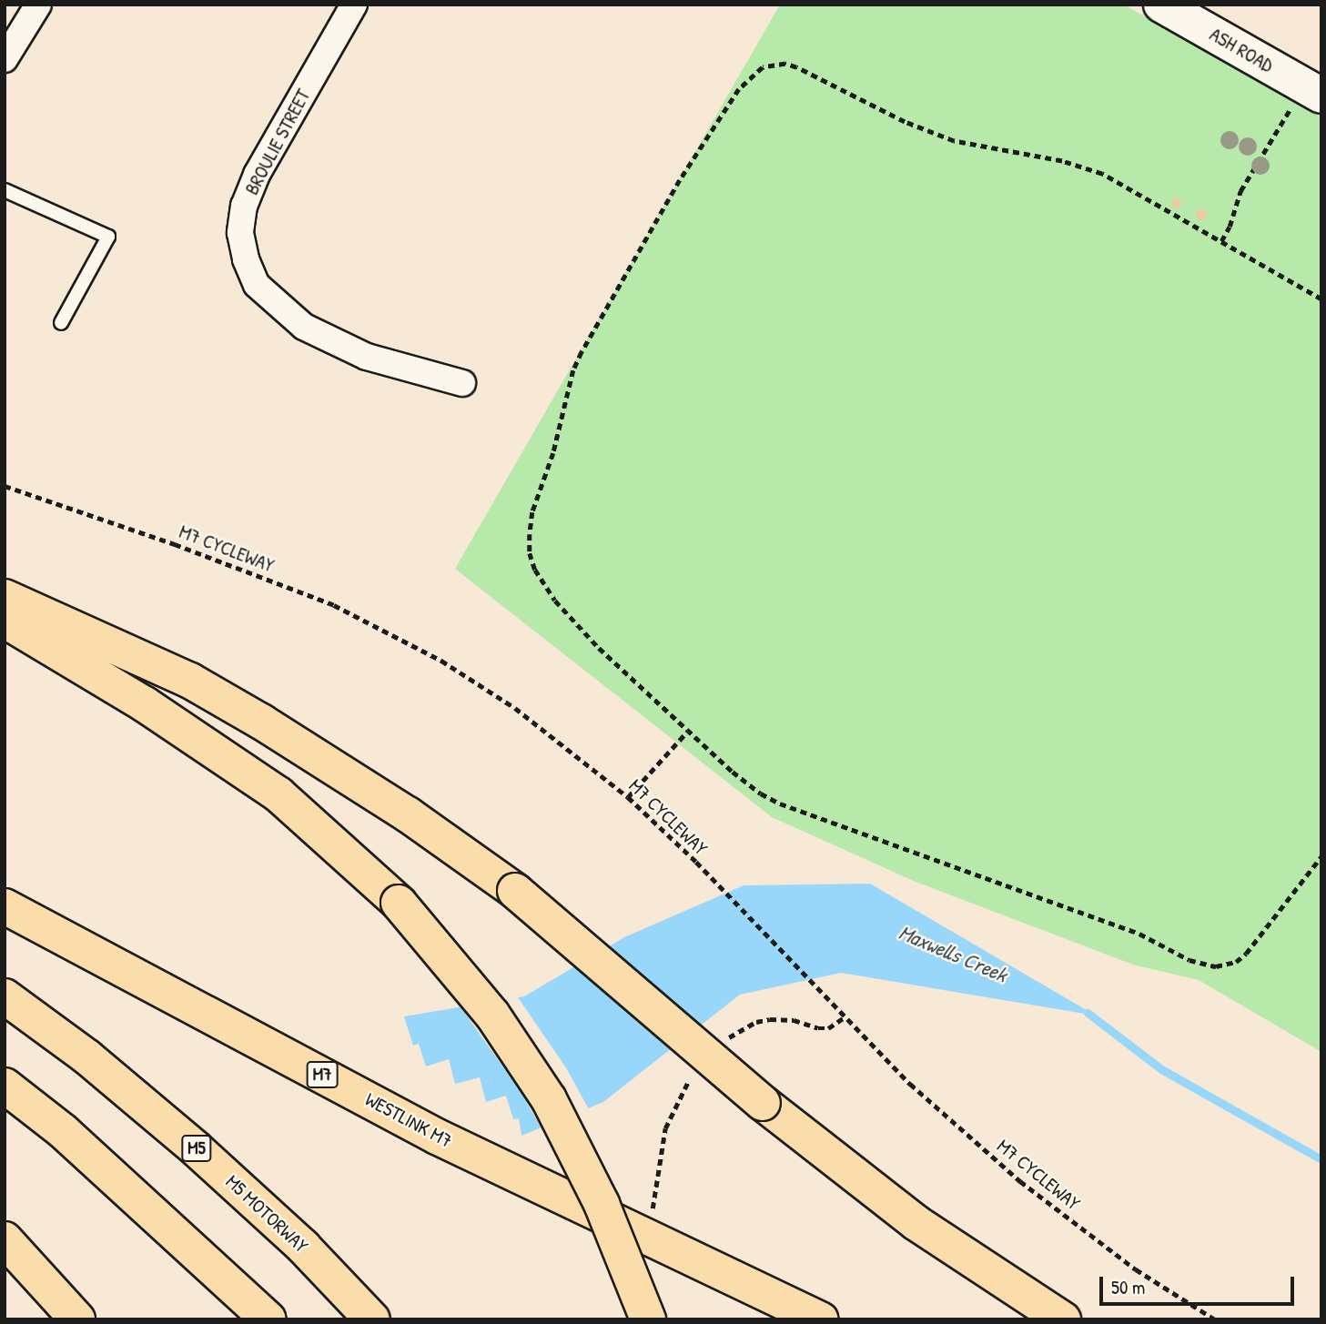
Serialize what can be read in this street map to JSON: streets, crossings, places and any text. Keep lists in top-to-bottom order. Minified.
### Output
{"streets":{"highway":["M7","WESTLINK M7","M5","M5 MOTORWAY"],"street":["ASH ROAD","BROULIE STREET"],"path":["M7 CYCLEWAY"]},"water":["Maxwells Creek"],"scale_bar":"50 m"}
